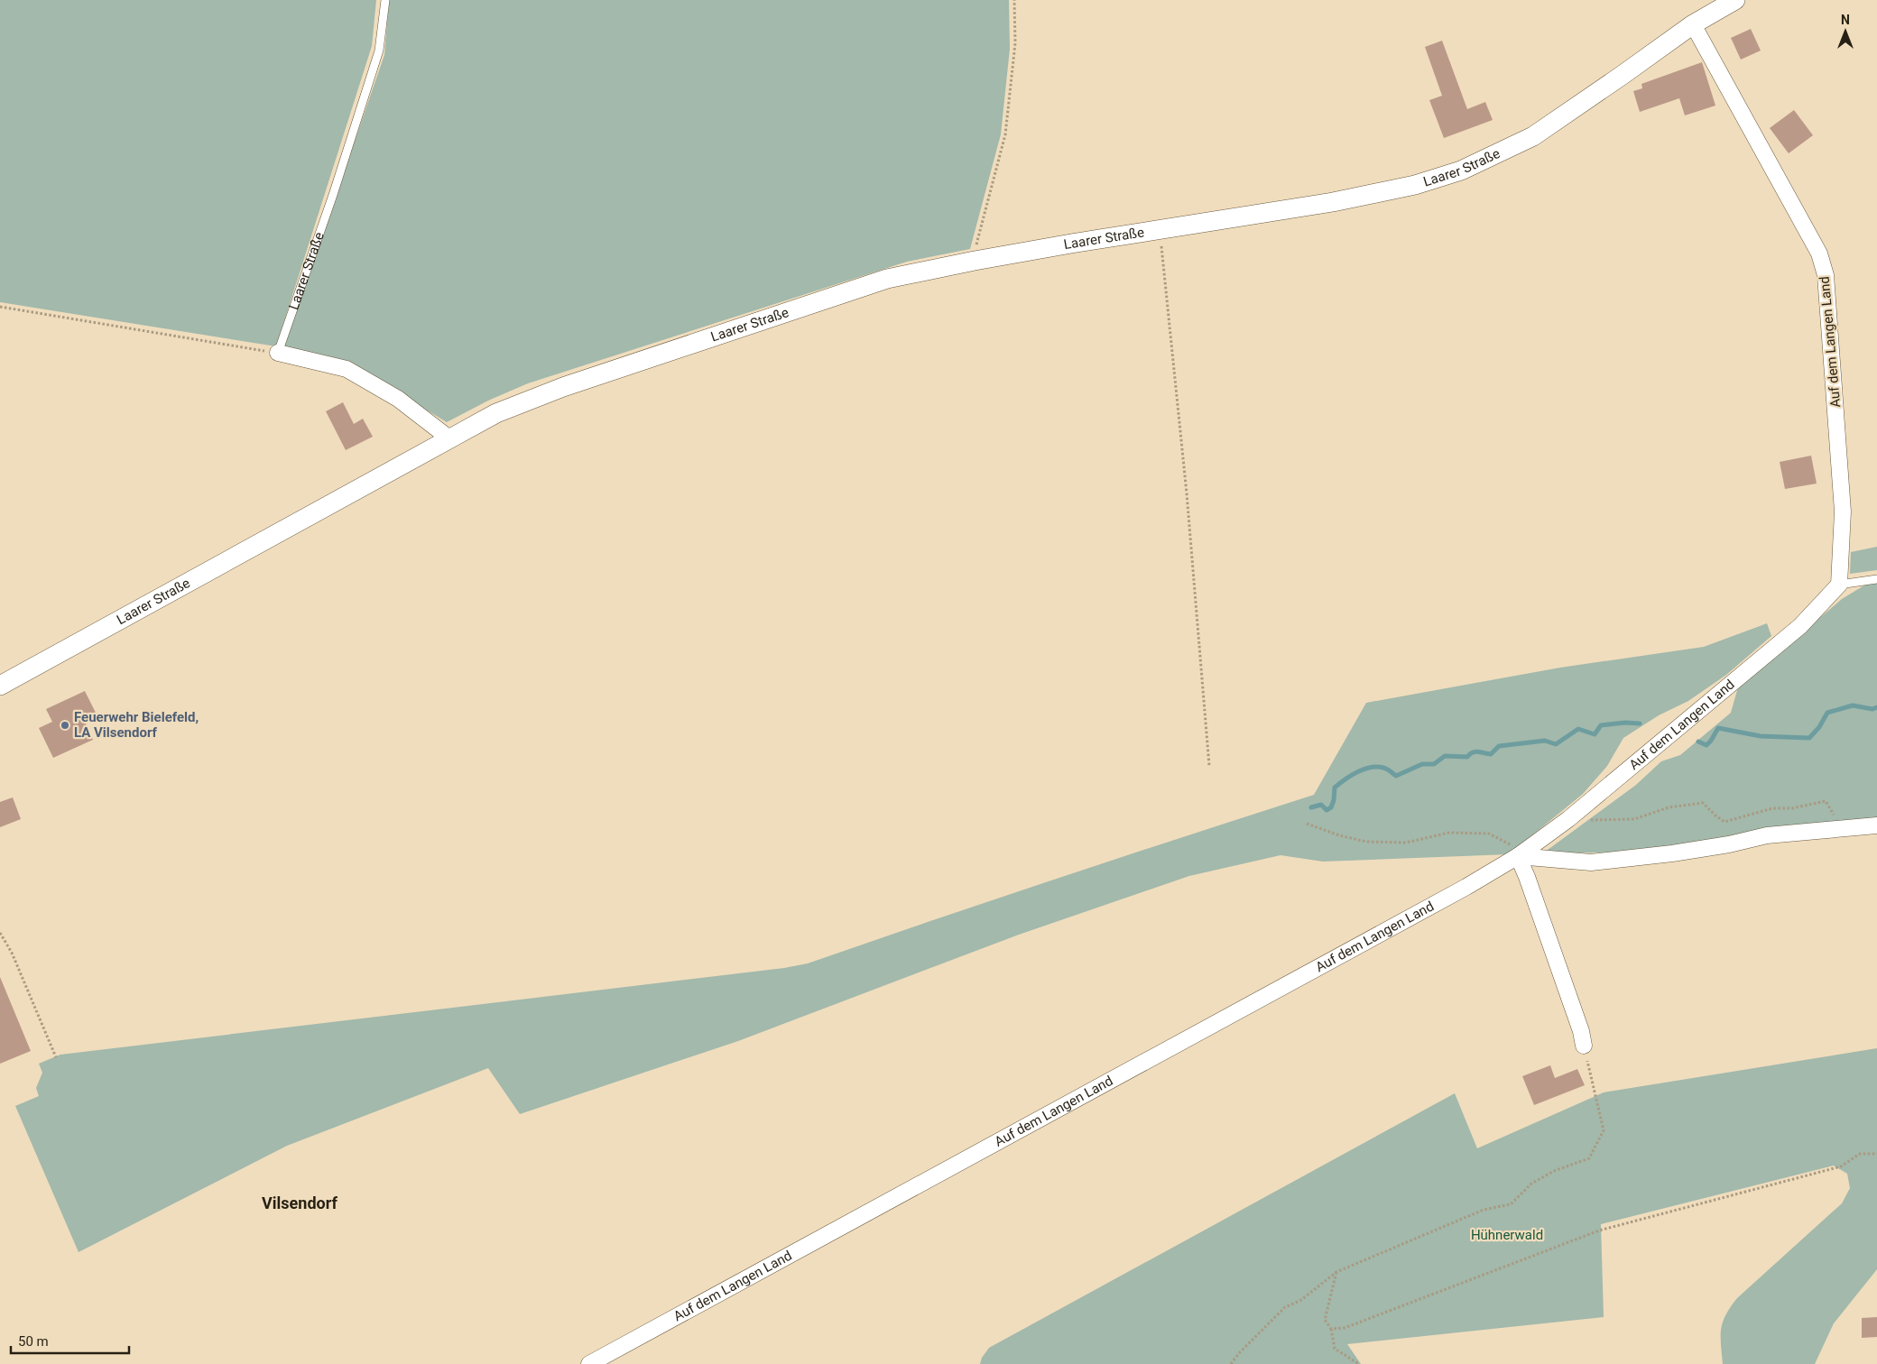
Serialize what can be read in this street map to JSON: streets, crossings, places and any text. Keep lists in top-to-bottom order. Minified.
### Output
{"streets":{"street":["Laarer Straße","Auf dem Langen Land"]},"crossings":[["Laarer Straße","Auf dem Langen Land"]],"districts":["Vilsendorf"],"parks":["Hühnerwald"],"places":["Feuerwehr Bielefeld, LA Vilsendorf"],"scale_bar":"50 m","north":"top"}
